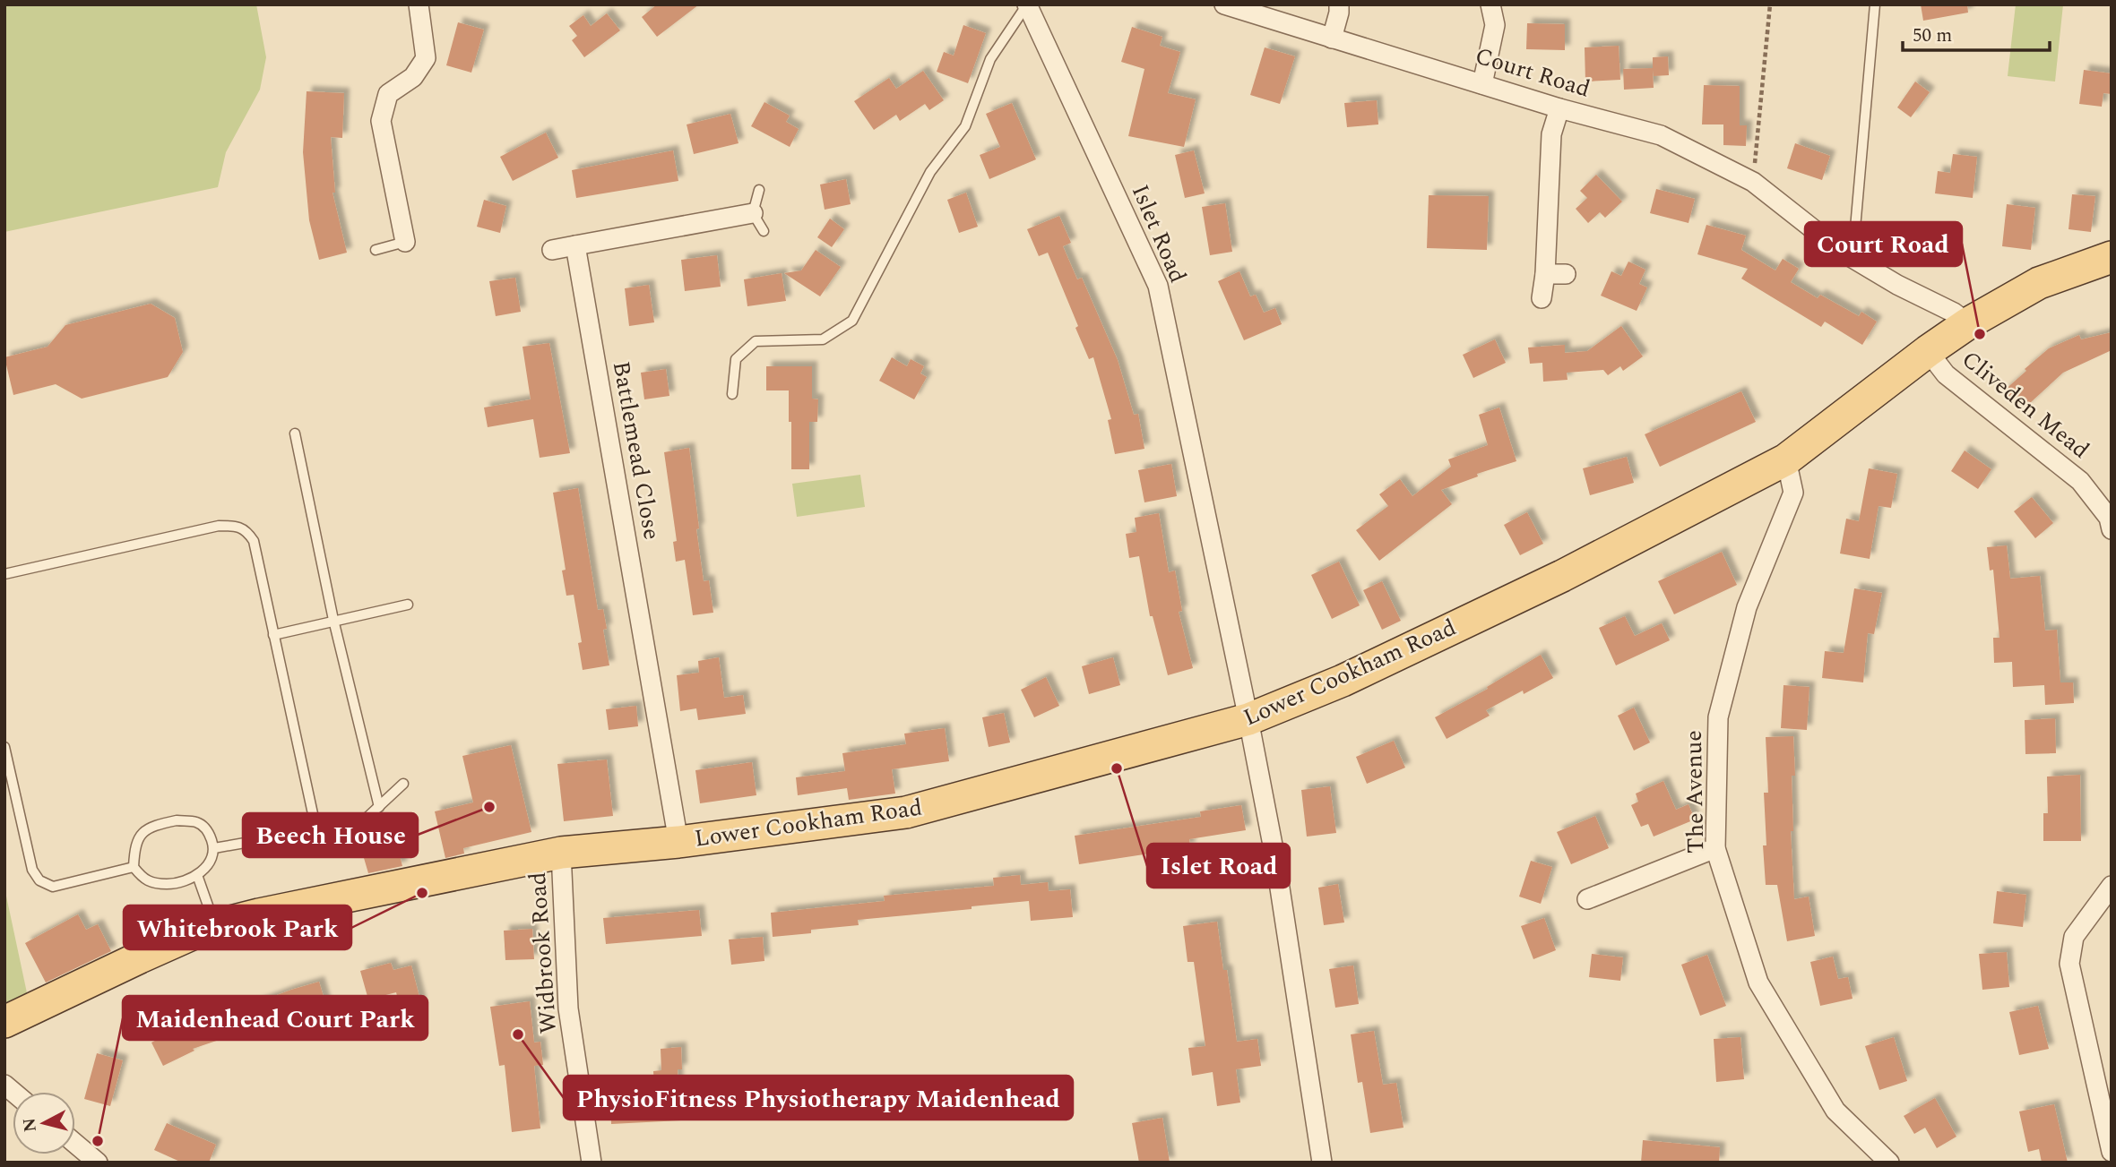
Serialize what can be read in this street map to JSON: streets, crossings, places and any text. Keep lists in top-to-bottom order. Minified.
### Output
{"streets":{"main road":["Lower Cookham Road"],"street":["Court Road","Islet Road","Cliveden Mead","Battlemead Close","The Avenue","Widbrook Road"]},"crossings":[["Court Road","Lower Cookham Road"],["Islet Road","Lower Cookham Road"],["Cliveden Mead","Lower Cookham Road"],["Battlemead Close","Lower Cookham Road"],["Lower Cookham Road","The Avenue"],["Lower Cookham Road","Widbrook Road"]],"places":["Court Road","Islet Road","Beech House","Whitebrook Park","PhysioFitness Physiotherapy Maidenhead","Maidenhead Court Park"],"scale_bar":"50 m","north":"left"}
